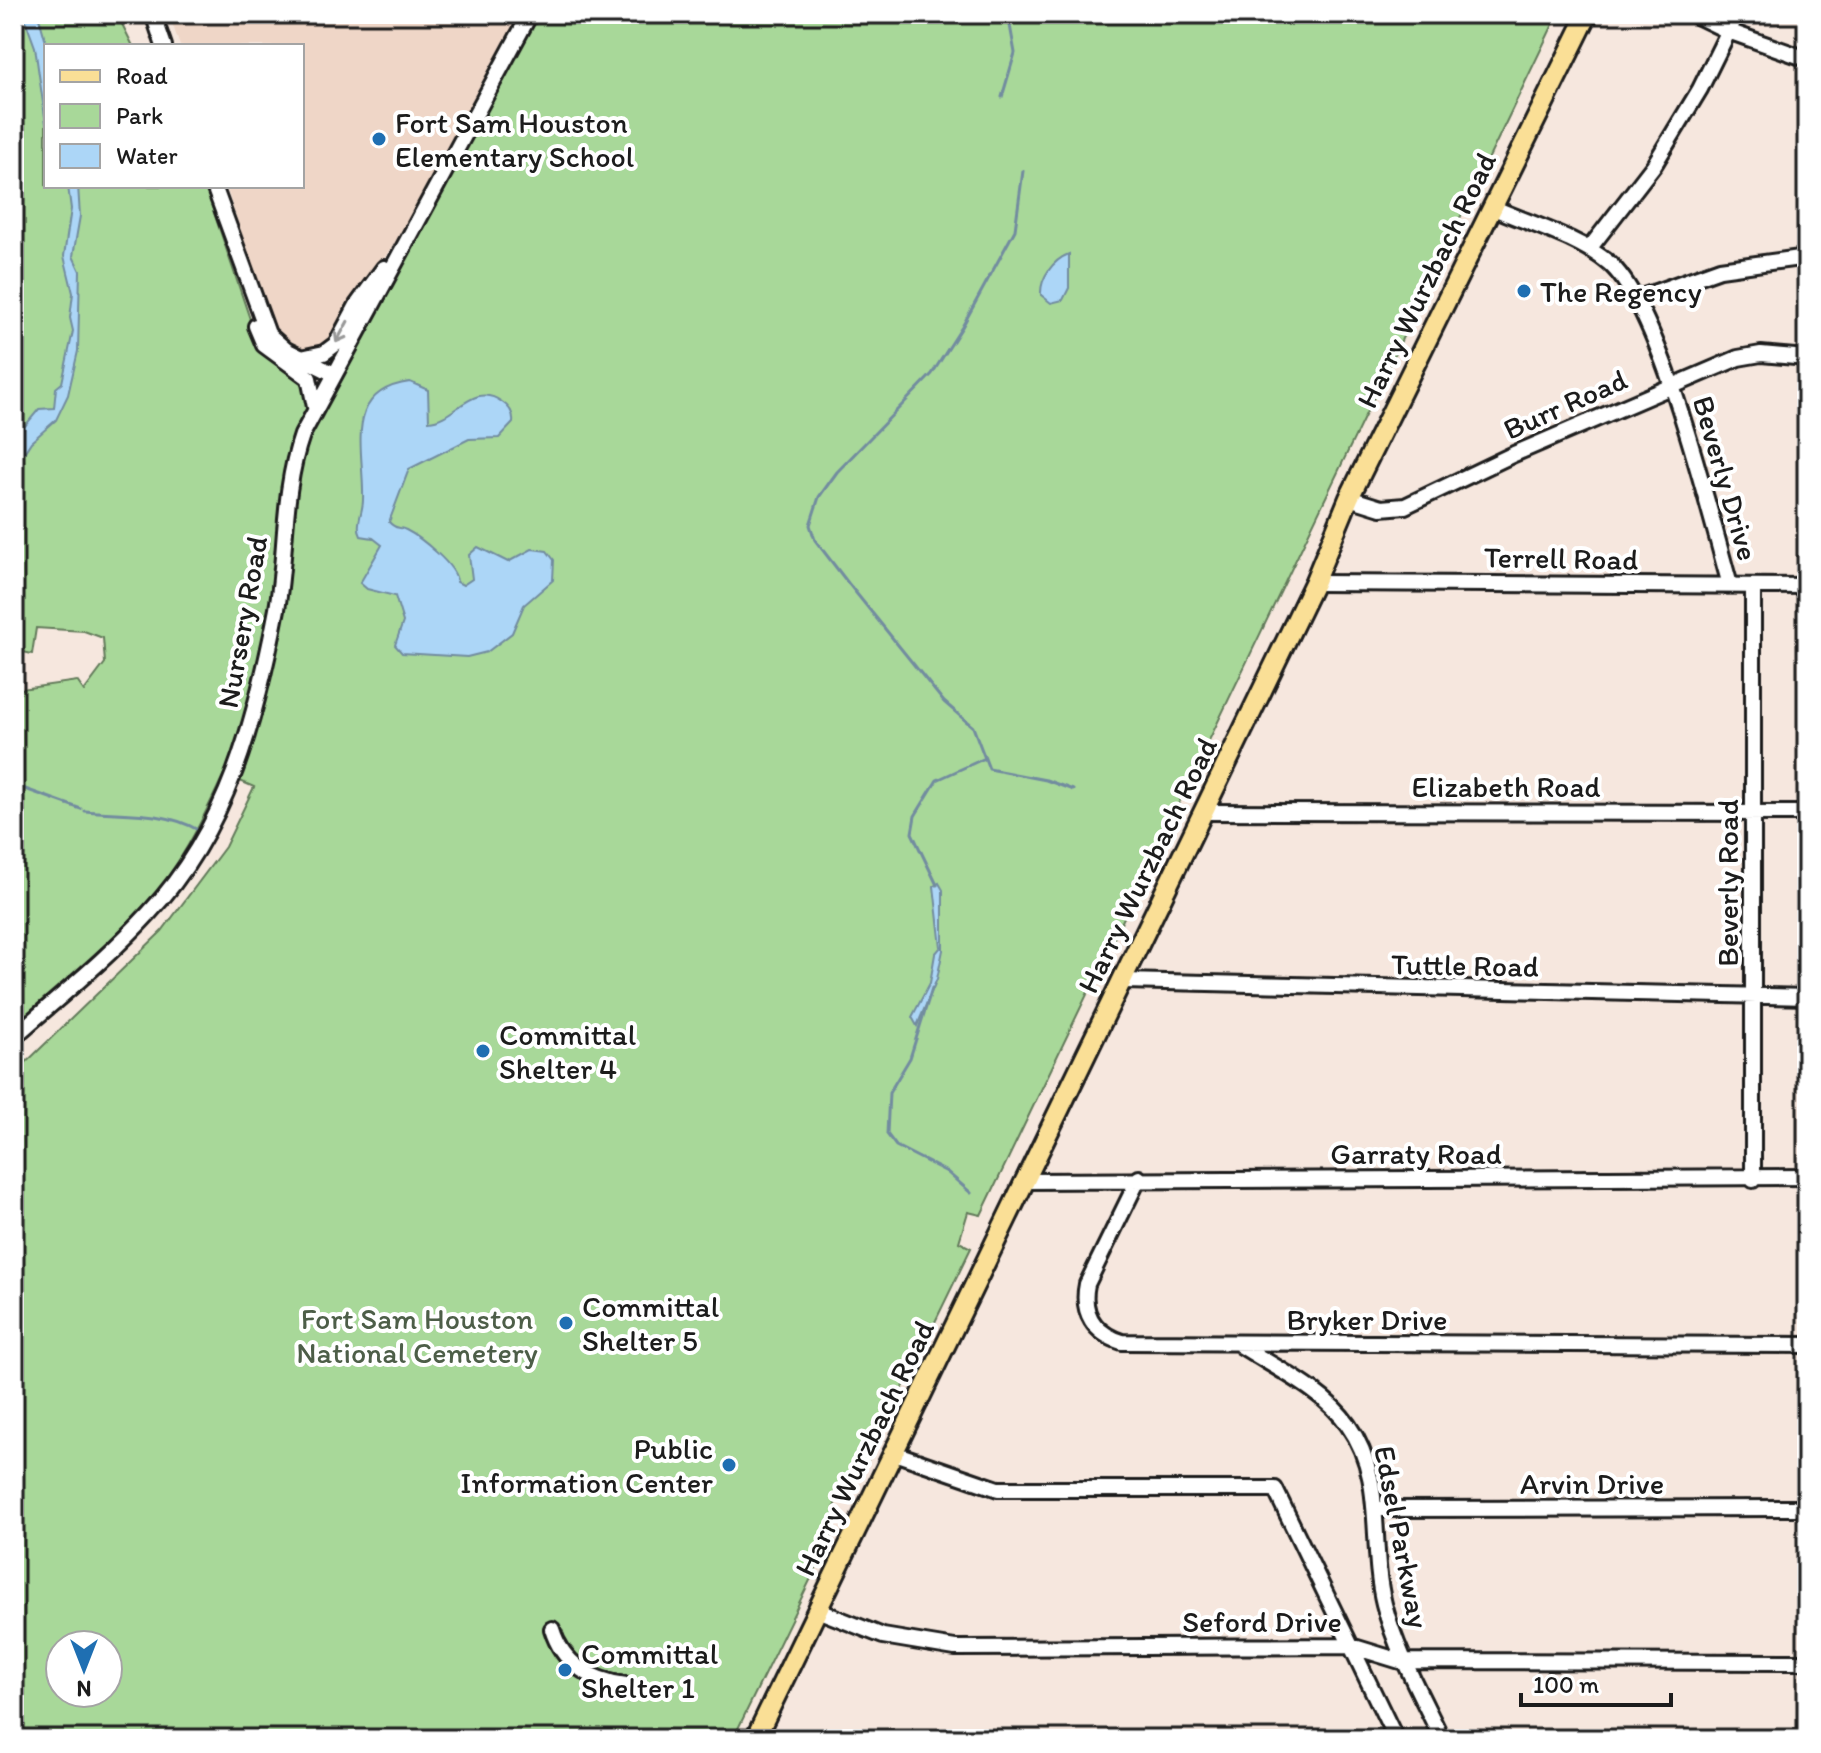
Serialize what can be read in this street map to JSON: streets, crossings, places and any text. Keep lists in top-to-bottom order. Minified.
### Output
{"streets":{"main road":["Harry Wurzbach Road"],"street":["Burr Road","Beverly Drive","Terrell Road","Nursery Road","Elizabeth Road","Beverly Road","Tuttle Road","Garraty Road","Bryker Drive","Arvin Drive","Edsel Parkway","Seford Drive"]},"crossings":[["Harry Wurzbach Road","Burr Road"],["Harry Wurzbach Road","Beverly Drive"],["Harry Wurzbach Road","Terrell Road"],["Harry Wurzbach Road","Elizabeth Road"],["Harry Wurzbach Road","Tuttle Road"],["Harry Wurzbach Road","Garraty Road"],["Harry Wurzbach Road","Seford Drive"],["Burr Road","Beverly Drive"],["Beverly Drive","Terrell Road"],["Terrell Road","Beverly Road"],["Elizabeth Road","Beverly Road"],["Beverly Road","Tuttle Road"],["Beverly Road","Garraty Road"],["Garraty Road","Bryker Drive"],["Bryker Drive","Edsel Parkway"],["Arvin Drive","Edsel Parkway"],["Edsel Parkway","Seford Drive"]],"parks":["Fort Sam Houston National Cemetery"],"places":["Fort Sam Houston Elementary School","The Regency","Committal Shelter 4","Committal Shelter 5","Public Information Center","Committal Shelter 1"],"legend":["Road","Park","Water"],"scale_bar":"100 m","north":"bottom"}
